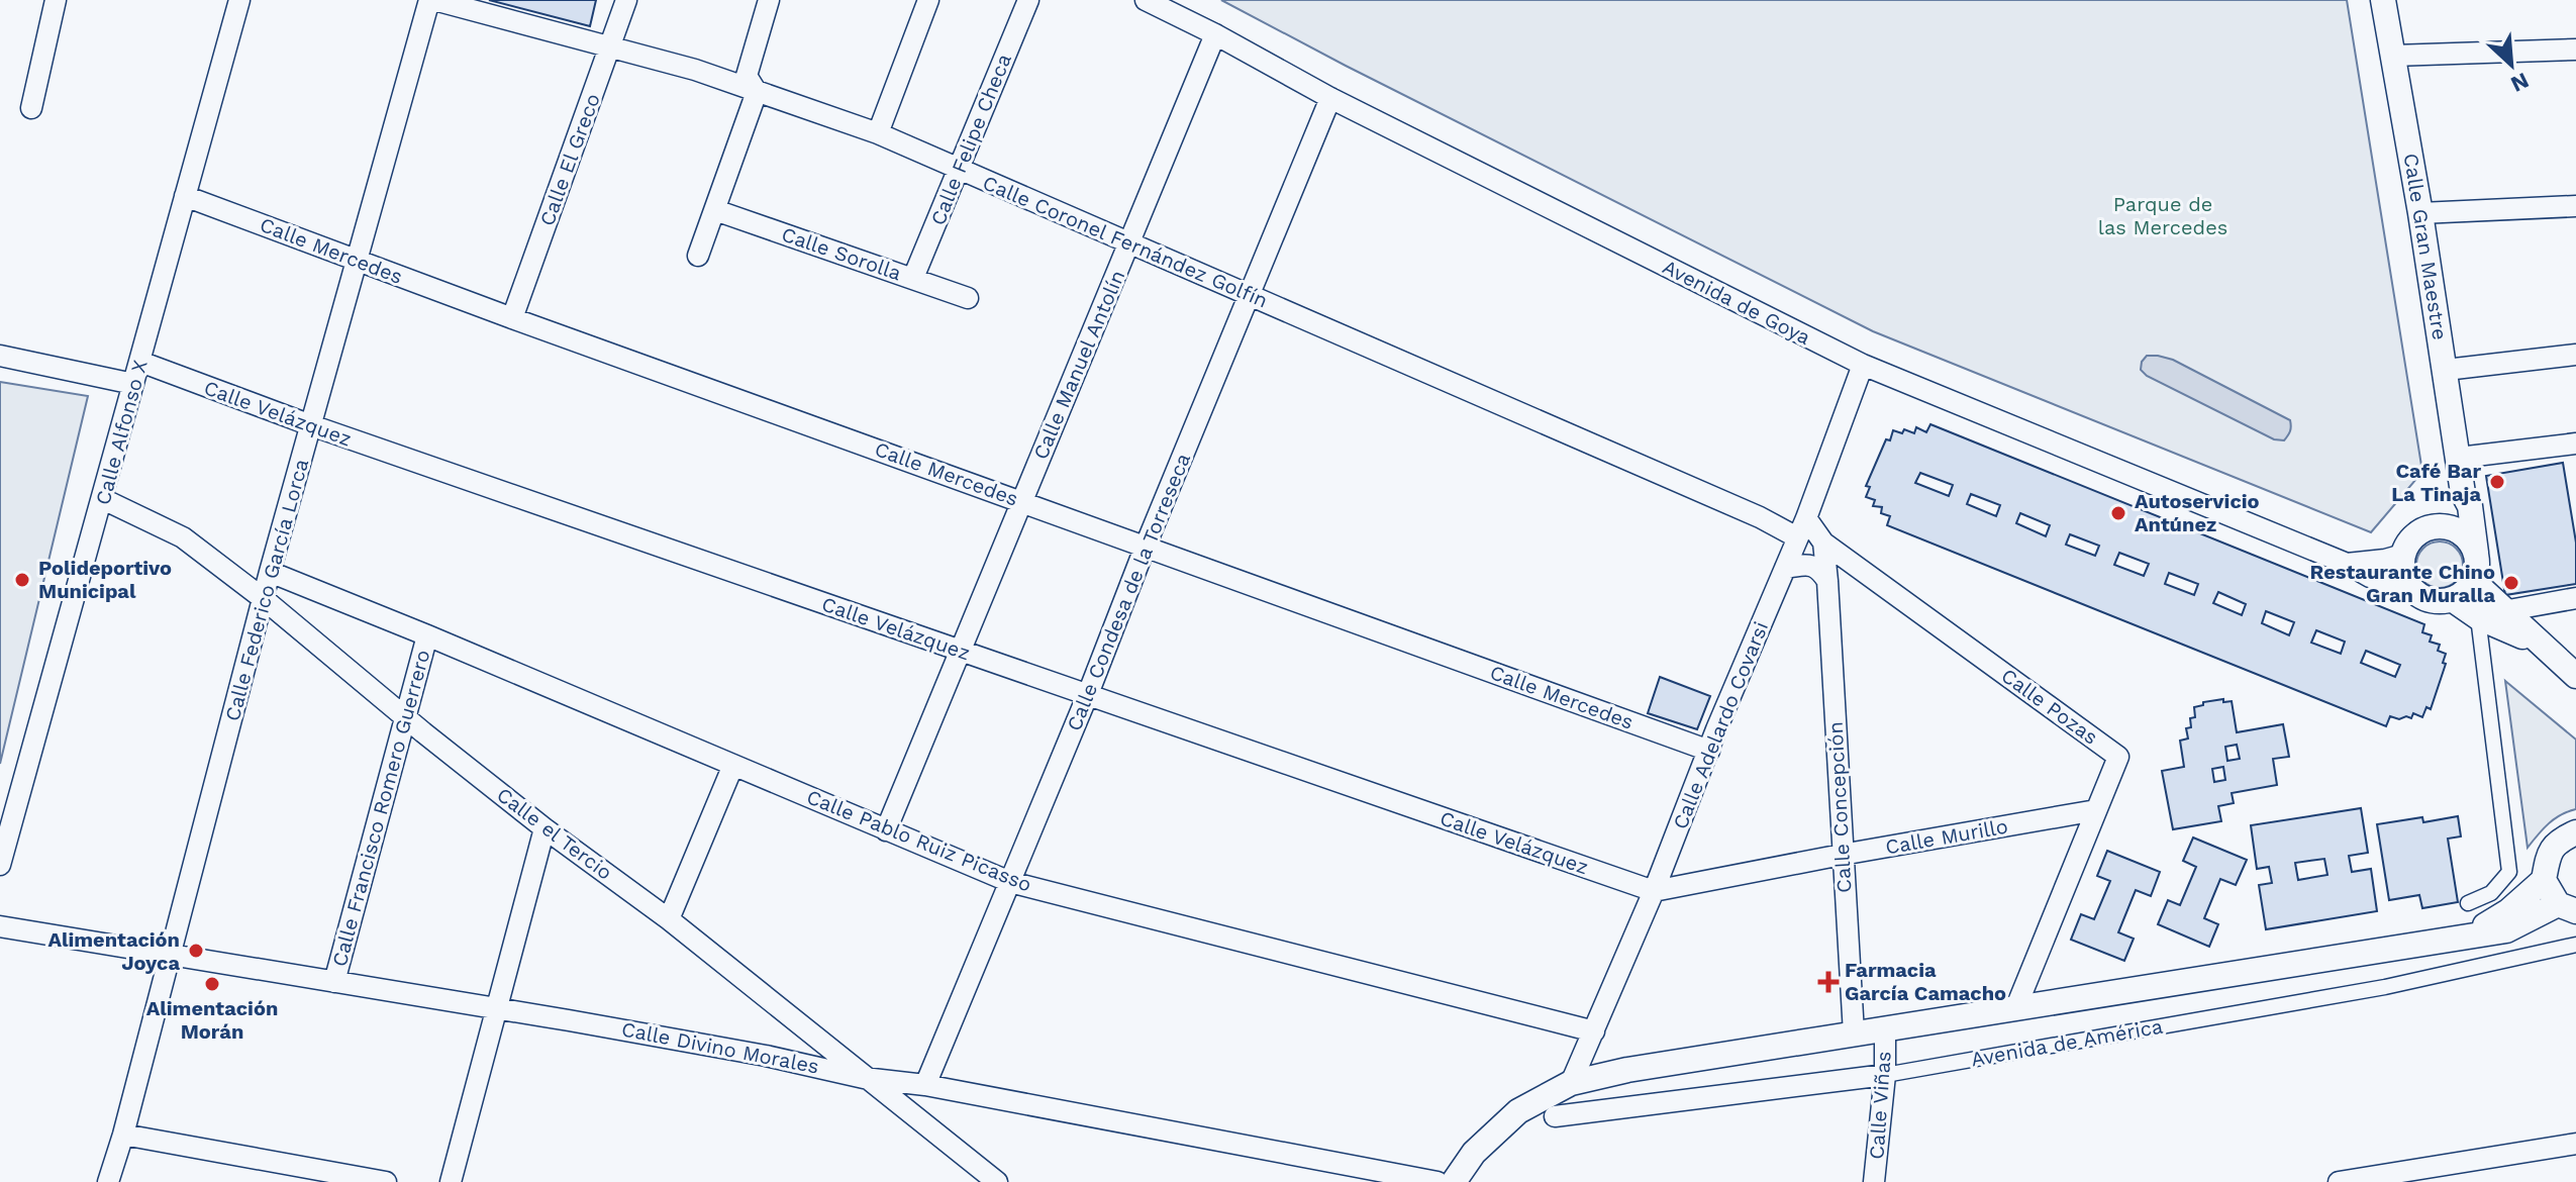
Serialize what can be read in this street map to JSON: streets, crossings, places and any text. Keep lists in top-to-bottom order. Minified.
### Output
{"streets":{"street":["Calle Felipe Checa","Calle El Greco","Calle Coronel Fernández Golfín","Calle Gran Maestre","Calle Mercedes","Calle Sorolla","Avenida de Goya","Calle Manuel Antolín","Calle Velázquez","Calle Alfonso X","Calle Federico García Lorca","Calle Condesa de la Torreseca","Calle Pozas","Calle Adelardo Covarsi","Calle Concepción","Calle Francisco Romero Guerrero","Calle el Tercio","Calle Murillo","Calle Pablo Ruiz Picasso","Avenida de América","Calle Divino Morales","Calle Viñas"]},"crossings":[["Calle Felipe Checa","Calle Coronel Fernández Golfín"],["Calle Felipe Checa","Calle Sorolla"],["Calle El Greco","Calle Coronel Fernández Golfín"],["Calle El Greco","Calle Mercedes"],["Calle Coronel Fernández Golfín","Calle Manuel Antolín"],["Calle Coronel Fernández Golfín","Calle Federico García Lorca"],["Calle Coronel Fernández Golfín","Calle Condesa de la Torreseca"],["Calle Coronel Fernández Golfín","Calle Pozas"],["Calle Coronel Fernández Golfín","Calle Adelardo Covarsi"],["Calle Gran Maestre","Avenida de Goya"],["Calle Mercedes","Calle Manuel Antolín"],["Calle Mercedes","Calle Alfonso X"],["Calle Mercedes","Calle Federico García Lorca"],["Calle Mercedes","Calle Condesa de la Torreseca"],["Calle Mercedes","Calle Adelardo Covarsi"],["Avenida de Goya","Calle Manuel Antolín"],["Avenida de Goya","Calle Condesa de la Torreseca"],["Avenida de Goya","Calle Adelardo Covarsi"],["Calle Manuel Antolín","Calle Velázquez"],["Calle Manuel Antolín","Calle Pablo Ruiz Picasso"],["Calle Velázquez","Calle Alfonso X"],["Calle Velázquez","Calle Federico García Lorca"],["Calle Velázquez","Calle Condesa de la Torreseca"],["Calle Velázquez","Calle Adelardo Covarsi"],["Calle Velázquez","Calle Murillo"],["Calle Alfonso X","Calle el Tercio"],["Calle Federico García Lorca","Calle el Tercio"],["Calle Federico García Lorca","Calle Pablo Ruiz Picasso"],["Calle Federico García Lorca","Calle Divino Morales"],["Calle Condesa de la Torreseca","Calle Pablo Ruiz Picasso"],["Calle Condesa de la Torreseca","Calle Divino Morales"],["Calle Pozas","Calle Adelardo Covarsi"],["Calle Pozas","Calle Concepción"],["Calle Pozas","Calle Murillo"],["Calle Pozas","Avenida de América"],["Calle Adelardo Covarsi","Calle Murillo"],["Calle Adelardo Covarsi","Calle Pablo Ruiz Picasso"],["Calle Adelardo Covarsi","Avenida de América"],["Calle Concepción","Calle Murillo"],["Calle Concepción","Avenida de América"],["Calle Francisco Romero Guerrero","Calle el Tercio"],["Calle Francisco Romero Guerrero","Calle Pablo Ruiz Picasso"],["Calle Francisco Romero Guerrero","Calle Divino Morales"],["Calle el Tercio","Calle Divino Morales"],["Avenida de América","Calle Viñas"]],"parks":["Parque de las Mercedes"],"places":{"other":["Café Bar La Tinaja","Autoservicio Antúnez","Polideportivo Municipal","Restaurante Chino Gran Muralla","Alimentación Joyca","Alimentación Morán"],"health":["Farmacia García Camacho"]},"north":"bottom right"}
